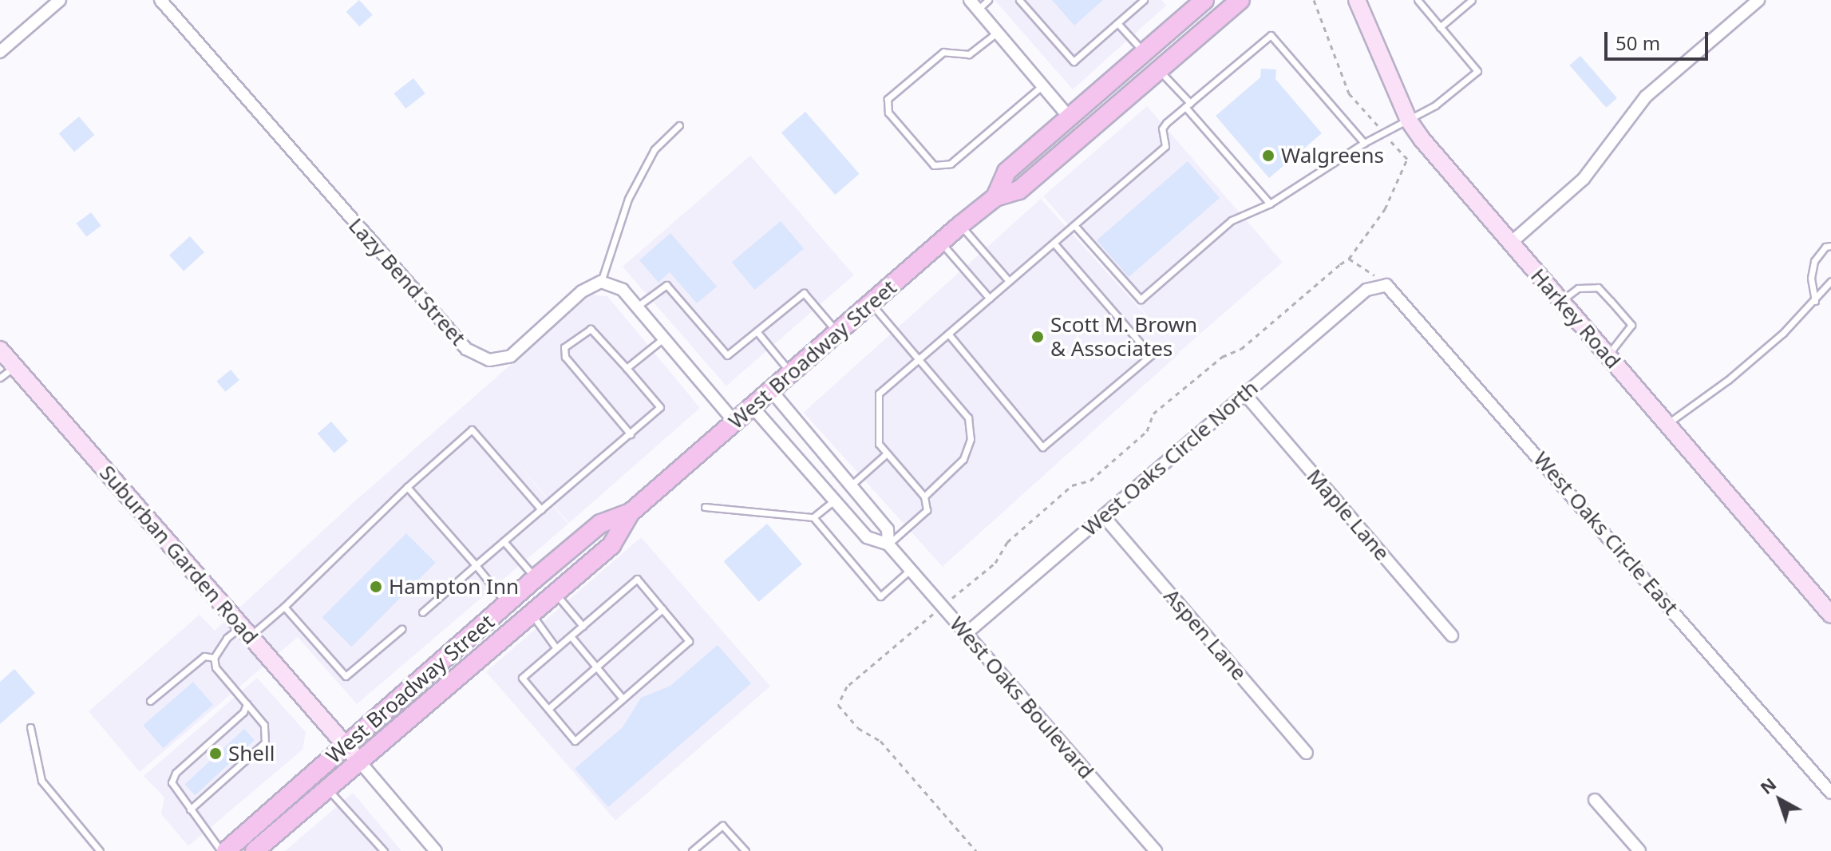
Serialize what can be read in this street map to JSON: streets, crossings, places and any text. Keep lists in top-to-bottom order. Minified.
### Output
{"streets":{"main road":["West Broadway Street"],"street":["Lazy Bend Street","Harkey Road","West Oaks Circle North","Maple Lane","West Oaks Circle East","Suburban Garden Road","Aspen Lane","West Oaks Boulevard"]},"crossings":[["West Broadway Street","Suburban Garden Road"],["West Broadway Street","West Oaks Boulevard"],["West Oaks Circle North","Maple Lane"],["West Oaks Circle North","West Oaks Circle East"],["West Oaks Circle North","Aspen Lane"],["West Oaks Circle North","West Oaks Boulevard"]],"places":["Walgreens","Scott M. Brown & Associates","Hampton Inn","Shell"],"scale_bar":"50 m","north":"top left"}
